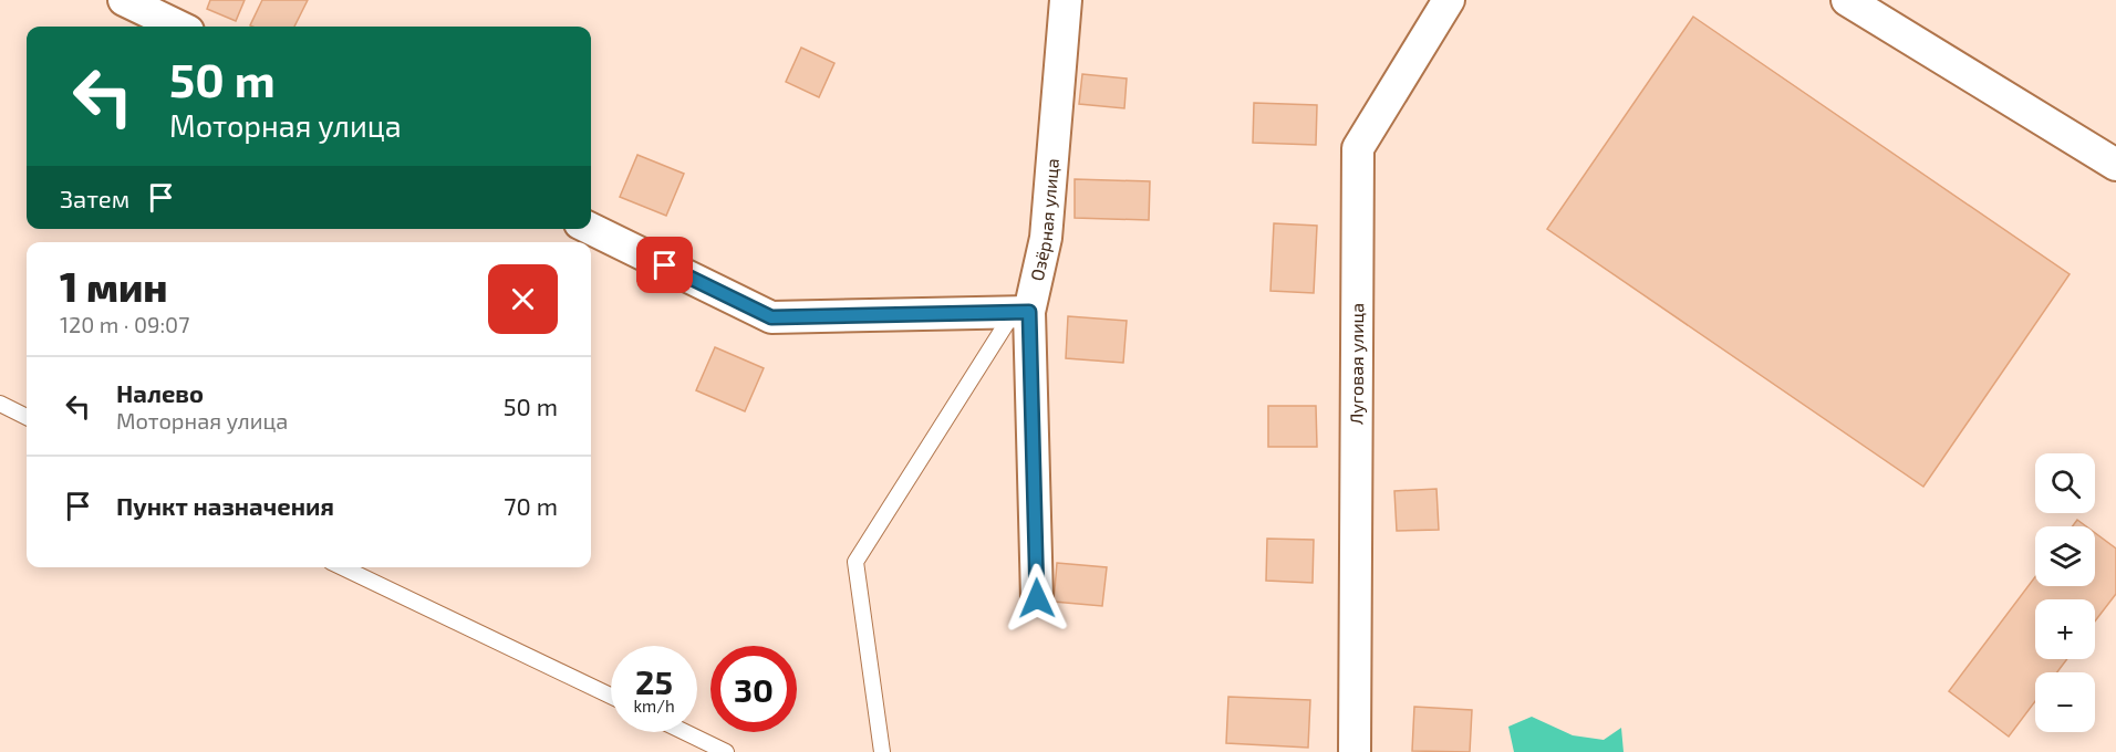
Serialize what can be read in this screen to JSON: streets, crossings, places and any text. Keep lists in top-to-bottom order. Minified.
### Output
{"streets":{"street":["Озёрная улица","Луговая улица"]},"page":{"turn":["50 m","Моторная улица"],"then":"Затем","heading":["1 мин","120 m · 09:07"],"list":[{"name":"Налево","note":"Моторная улица","value":"50 m"},{"name":"Пункт назначения","value":"70 m"}],"map_buttons":["+","−"],"speed":"25 km/h","limit":"30"}}
